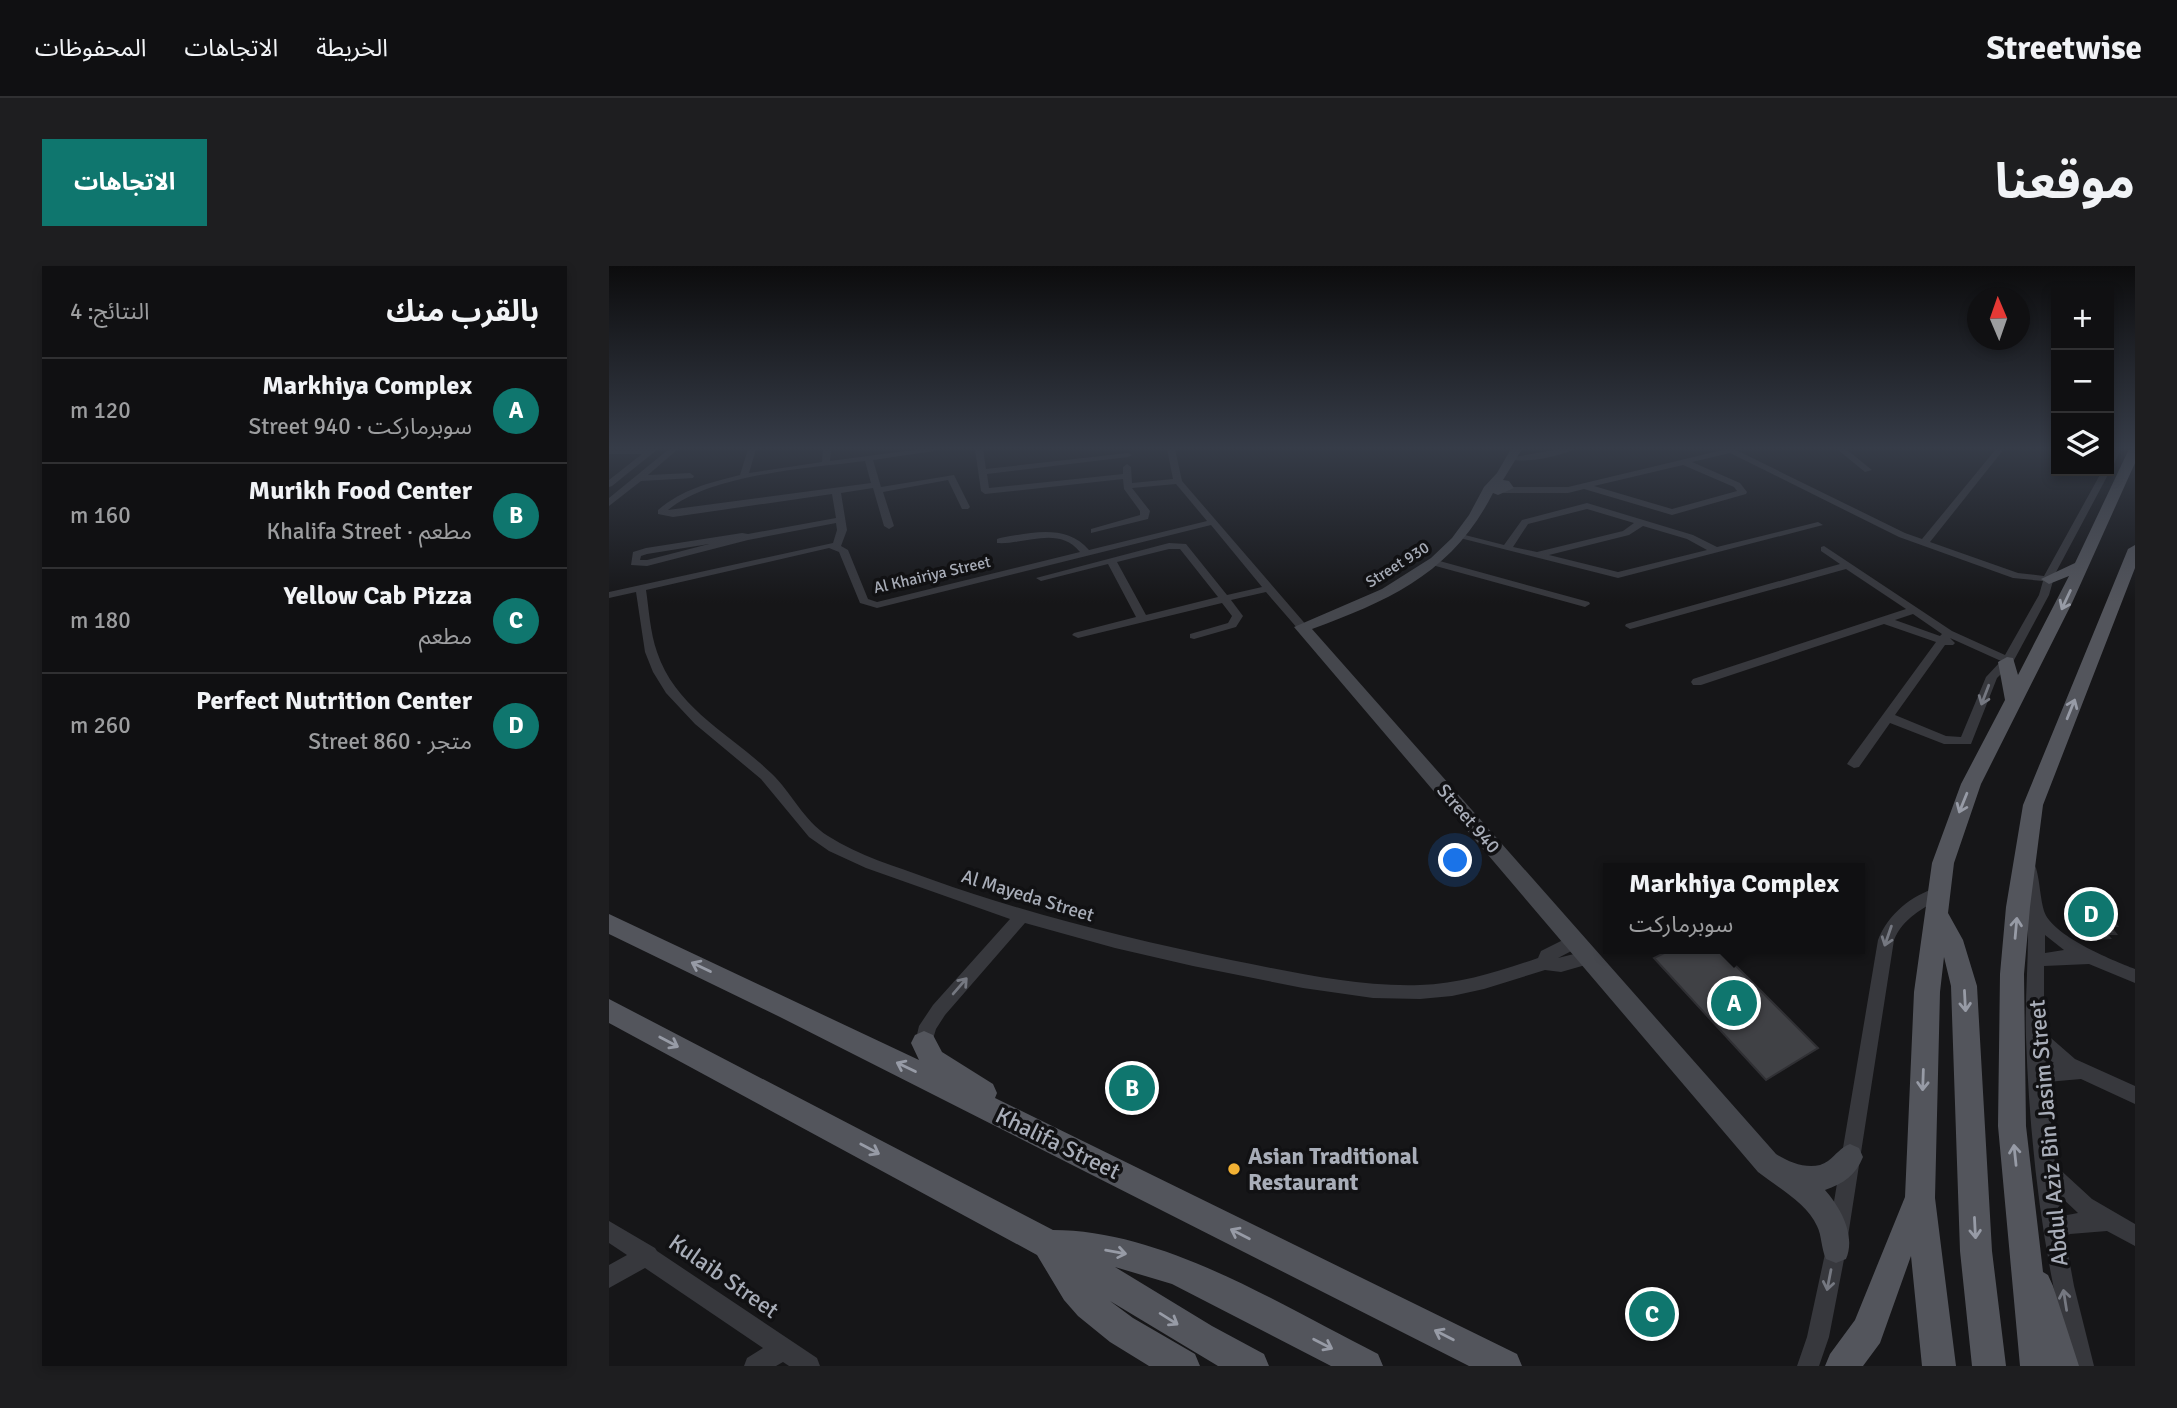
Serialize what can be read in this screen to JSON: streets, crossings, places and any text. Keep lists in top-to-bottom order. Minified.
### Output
{"streets":{"main road":["Abdul Aziz Bin Jasim Street","Khalifa Street"],"street":["Street 930","Al Khairiya Street","Street 940","Al Mayeda Street","Kulaib Street"]},"crossings":[["Street 930","Street 940"],["Al Khairiya Street","Street 940"],["Street 940","Al Mayeda Street"]],"places":["Asian Traditional Restaurant"],"north":"top","page":{"header":"Streetwise","nav":["الخريطة","الاتجاهات","المحفوظات"],"title":"موقعنا","buttons":"الاتجاهات","heading":["بالقرب منك","النتائج: 4"],"map_buttons":["+","−"],"list":[{"mark":"A","name":"Markhiya Complex","note":"سوبرماركت · Street 940","value":"120 m"},{"mark":"B","name":"Murikh Food Center","note":"مطعم · Khalifa Street","value":"160 m"},{"mark":"C","name":"Yellow Cab Pizza","note":"مطعم","value":"180 m"},{"mark":"D","name":"Perfect Nutrition Center","note":"متجر · Street 860","value":"260 m"}],"popup":["Markhiya Complex","سوبرماركت"],"pins":["D","A","B","C"]}}
